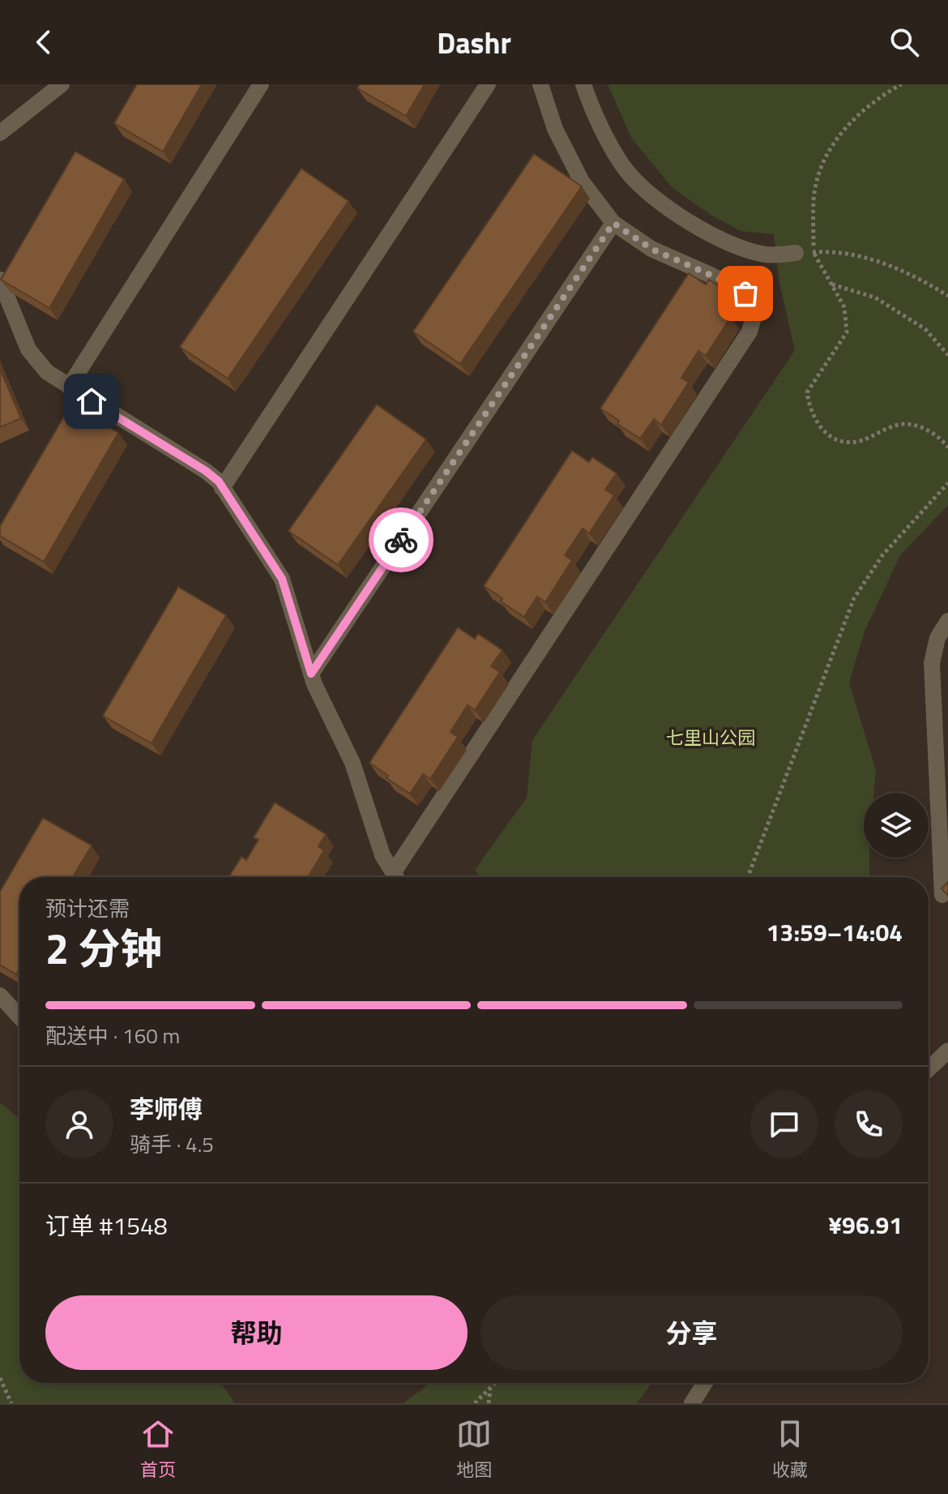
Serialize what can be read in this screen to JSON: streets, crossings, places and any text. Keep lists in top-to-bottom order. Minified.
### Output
{"parks":["七里山公园"],"page":{"header":"Dashr","heading":["2 分钟","预计还需","13:59–14:04"],"panel":["李师傅","骑手 · 4.5","订单 #1548","¥96.91"],"bar":"配送中 · 160 m","buttons":["帮助","分享"],"tabs":["首页","地图","收藏"]}}
